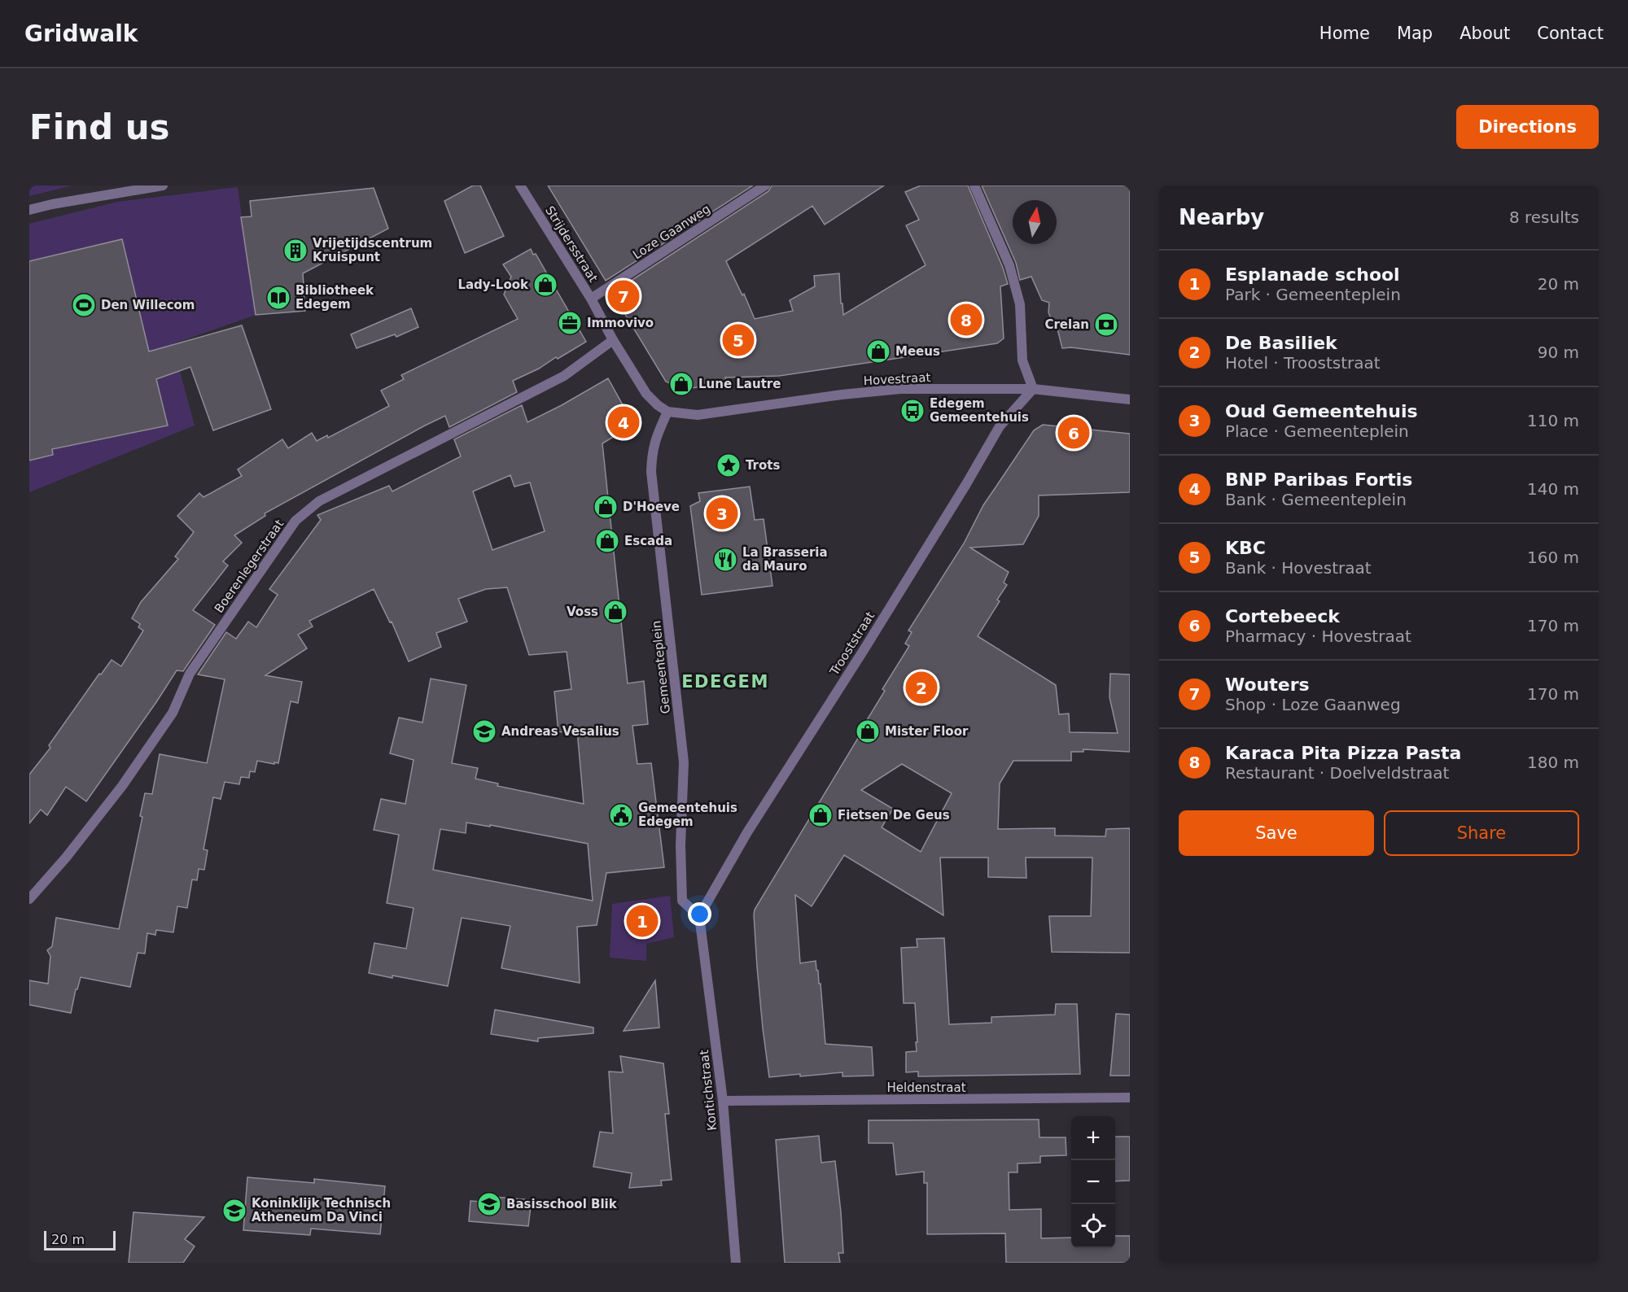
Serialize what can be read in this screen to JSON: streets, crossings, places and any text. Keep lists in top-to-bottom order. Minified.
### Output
{"streets":{"street":["Loze Gaanweg","Strijdersstraat","Hovestraat","Boerenlegerstraat","Trooststraat","Gemeenteplein","Heldenstraat","Kontichstraat"]},"crossings":[["Loze Gaanweg","Strijdersstraat"],["Strijdersstraat","Hovestraat"],["Strijdersstraat","Boerenlegerstraat"],["Strijdersstraat","Gemeenteplein"],["Hovestraat","Trooststraat"],["Hovestraat","Gemeenteplein"],["Trooststraat","Gemeenteplein"],["Trooststraat","Kontichstraat"],["Gemeenteplein","Kontichstraat"],["Heldenstraat","Kontichstraat"]],"districts":["EDEGEM"],"places":{"building":["Vrijetijdscentrum Kruispunt"],"shop":["Lady-Look","Meeus","Lune Lautre","D'Hoeve","Escada","Voss","Mister Floor","Fietsen De Geus"],"library":["Bibliotheek Edegem"],"sports":["Den Willecom"],"office":["Immovivo"],"bank":["Crelan"],"bus stop":["Edegem Gemeentehuis"],"place":["Trots"],"restaurant":["La Brasseria da Mauro"],"school or university":["Andreas Vesalius","Basisschool Blik","Koninklijk Technisch Atheneum Da Vinci"],"public building":["Gemeentehuis Edegem"]},"scale_bar":"20 m","north":"top","page":{"header":"Gridwalk","nav":["Home","Map","About","Contact"],"buttons":["Directions",["Save","Share"]],"title":"Find us","heading":["Nearby","8 results"],"list":[{"mark":"1","name":"Esplanade school","note":"Park · Gemeenteplein","value":"20 m"},{"mark":"2","name":"De Basiliek","note":"Hotel · Trooststraat","value":"90 m"},{"mark":"3","name":"Oud Gemeentehuis","note":"Place · Gemeenteplein","value":"110 m"},{"mark":"4","name":"BNP Paribas Fortis","note":"Bank · Gemeenteplein","value":"140 m"},{"mark":"5","name":"KBC","note":"Bank · Hovestraat","value":"160 m"},{"mark":"6","name":"Cortebeeck","note":"Pharmacy · Hovestraat","value":"170 m"},{"mark":"7","name":"Wouters","note":"Shop · Loze Gaanweg","value":"170 m"},{"mark":"8","name":"Karaca Pita Pizza Pasta","note":"Restaurant · Doelveldstraat","value":"180 m"}],"pins":["7","8","5","4","6","3","2","1"],"map_buttons":["+","−"],"scale":"20 m"}}
